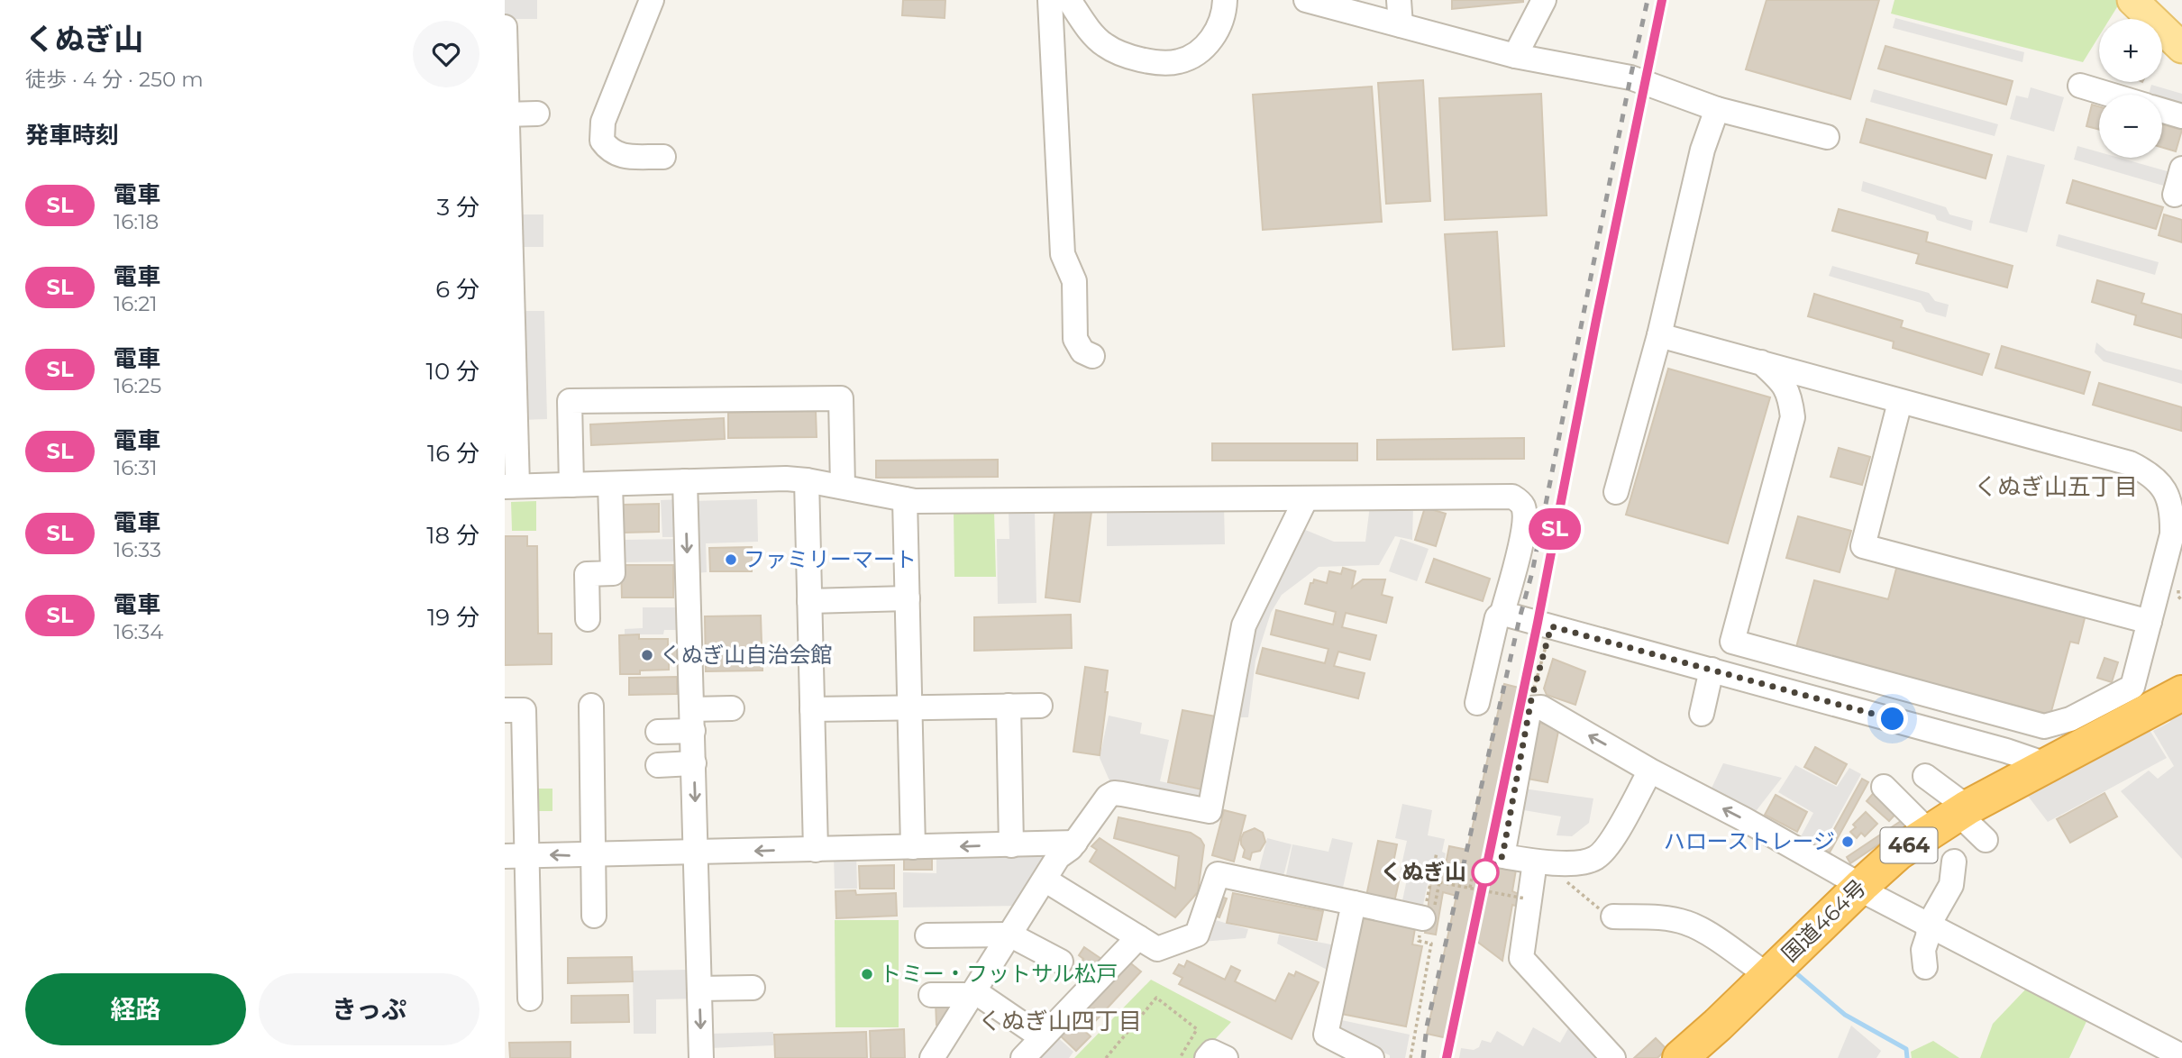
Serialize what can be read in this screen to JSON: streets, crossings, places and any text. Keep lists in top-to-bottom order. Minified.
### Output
{"streets":{"highway":["464","国道464号"]},"districts":["くぬぎ山五丁目","くぬぎ山四丁目"],"places":["ファミリーマート","くぬぎ山自治会館","ハローストレージ","くぬぎ山","トミー・フットサル松戸"],"page":{"heading":[["くぬぎ山","徒歩 · 4 分 · 250 m"],"発車時刻"],"on_map":"SL","map_buttons":["+","−"],"list":[{"mark":"SL","name":"電車","note":"16:18","value":"3 分"},{"mark":"SL","name":"電車","note":"16:21","value":"6 分"},{"mark":"SL","name":"電車","note":"16:25","value":"10 分"},{"mark":"SL","name":"電車","note":"16:31","value":"16 分"},{"mark":"SL","name":"電車","note":"16:33","value":"18 分"},{"mark":"SL","name":"電車","note":"16:34","value":"19 分"}],"buttons":["経路","きっぷ"]}}
